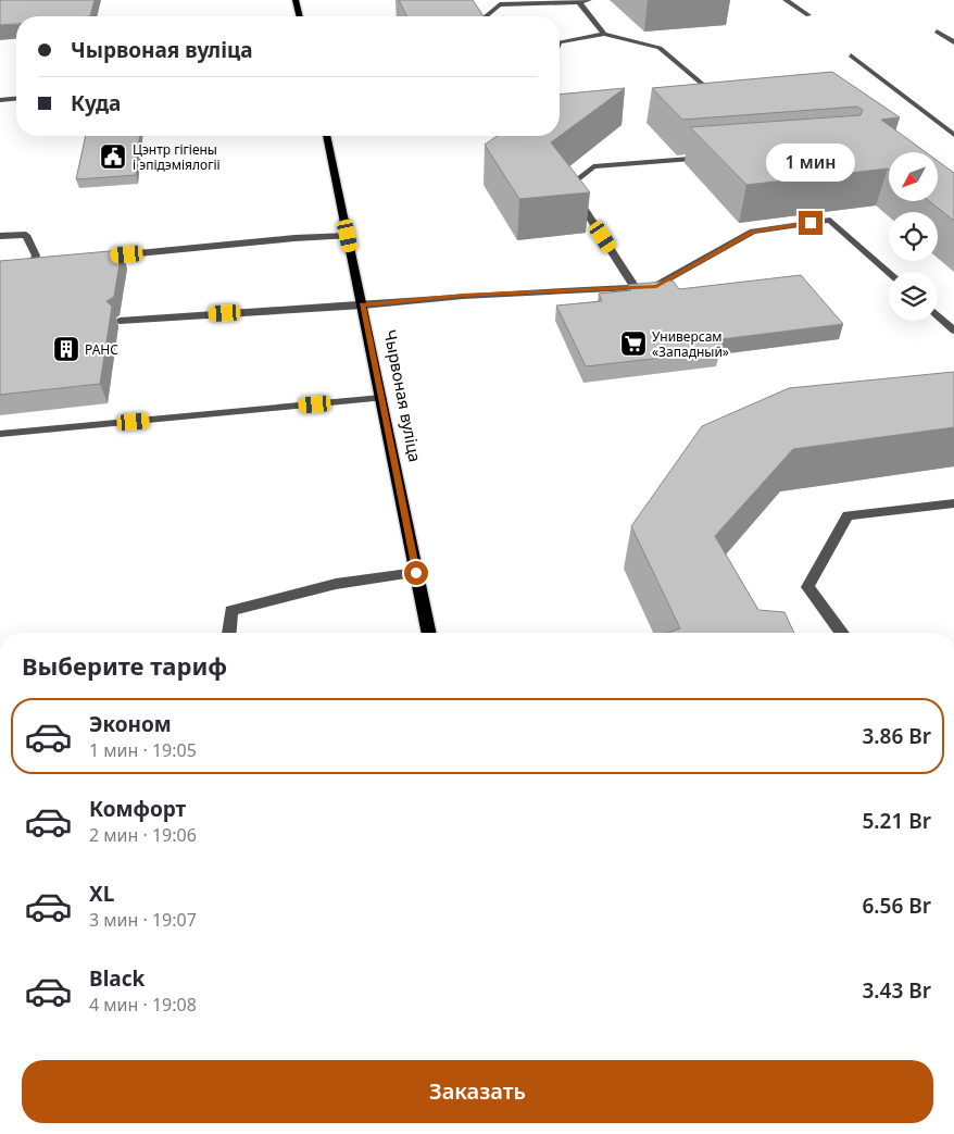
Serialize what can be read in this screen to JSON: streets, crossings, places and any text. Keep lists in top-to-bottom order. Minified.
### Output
{"streets":{"main road":["Чырвоная вуліца"]},"places":{"public building":["Цэнтр гігіены і эпідэміялогіі"],"supermarket":["Универсам «Западный»"],"building":["РАНС"]},"north":"bottom left","page":{"banner":["Чырвоная вуліца","Куда"],"bubble":"1 мин","heading":"Выберите тариф","list":[{"name":"Эконом","note":"1 мин · 19:05","value":"3.86 Br"},{"name":"Комфорт","note":"2 мин · 19:06","value":"5.21 Br"},{"name":"XL","note":"3 мин · 19:07","value":"6.56 Br"},{"name":"Black","note":"4 мин · 19:08","value":"3.43 Br"}],"buttons":"Заказать"}}
